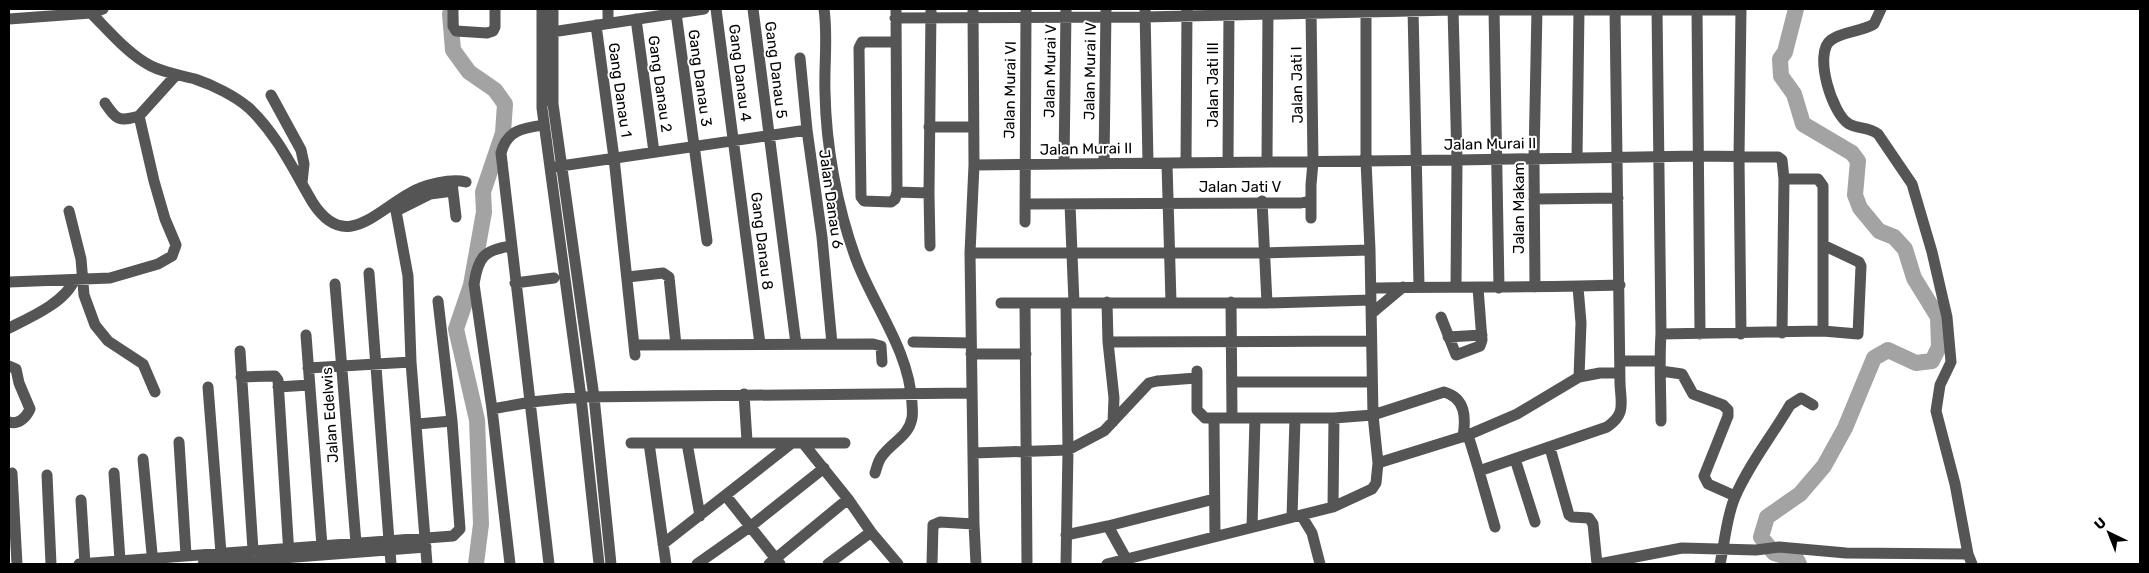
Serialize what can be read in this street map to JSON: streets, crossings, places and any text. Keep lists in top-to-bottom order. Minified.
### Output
{"streets":{"street":["Gang Danau 5","Jalan Murai V","Jalan Murai IV","Gang Danau 4","Gang Danau 3","Gang Danau 2","Jalan Jati III","Jalan Jati I","Gang Danau 1","Jalan Murai VI","Jalan Murai II","Jalan Jati V","Jalan Danau 6","Jalan Makam","Gang Danau 8","Jalan Edelwis"]},"crossings":[["Jalan Murai V","Jalan Murai II"],["Jalan Murai IV","Jalan Murai II"],["Gang Danau 4","Gang Danau 8"],["Jalan Jati III","Jalan Murai II"],["Jalan Jati I","Jalan Murai II"],["Jalan Jati I","Jalan Jati V"],["Jalan Murai VI","Jalan Murai II"],["Jalan Murai VI","Jalan Jati V"],["Jalan Murai II","Jalan Makam"]],"north":"top left"}
